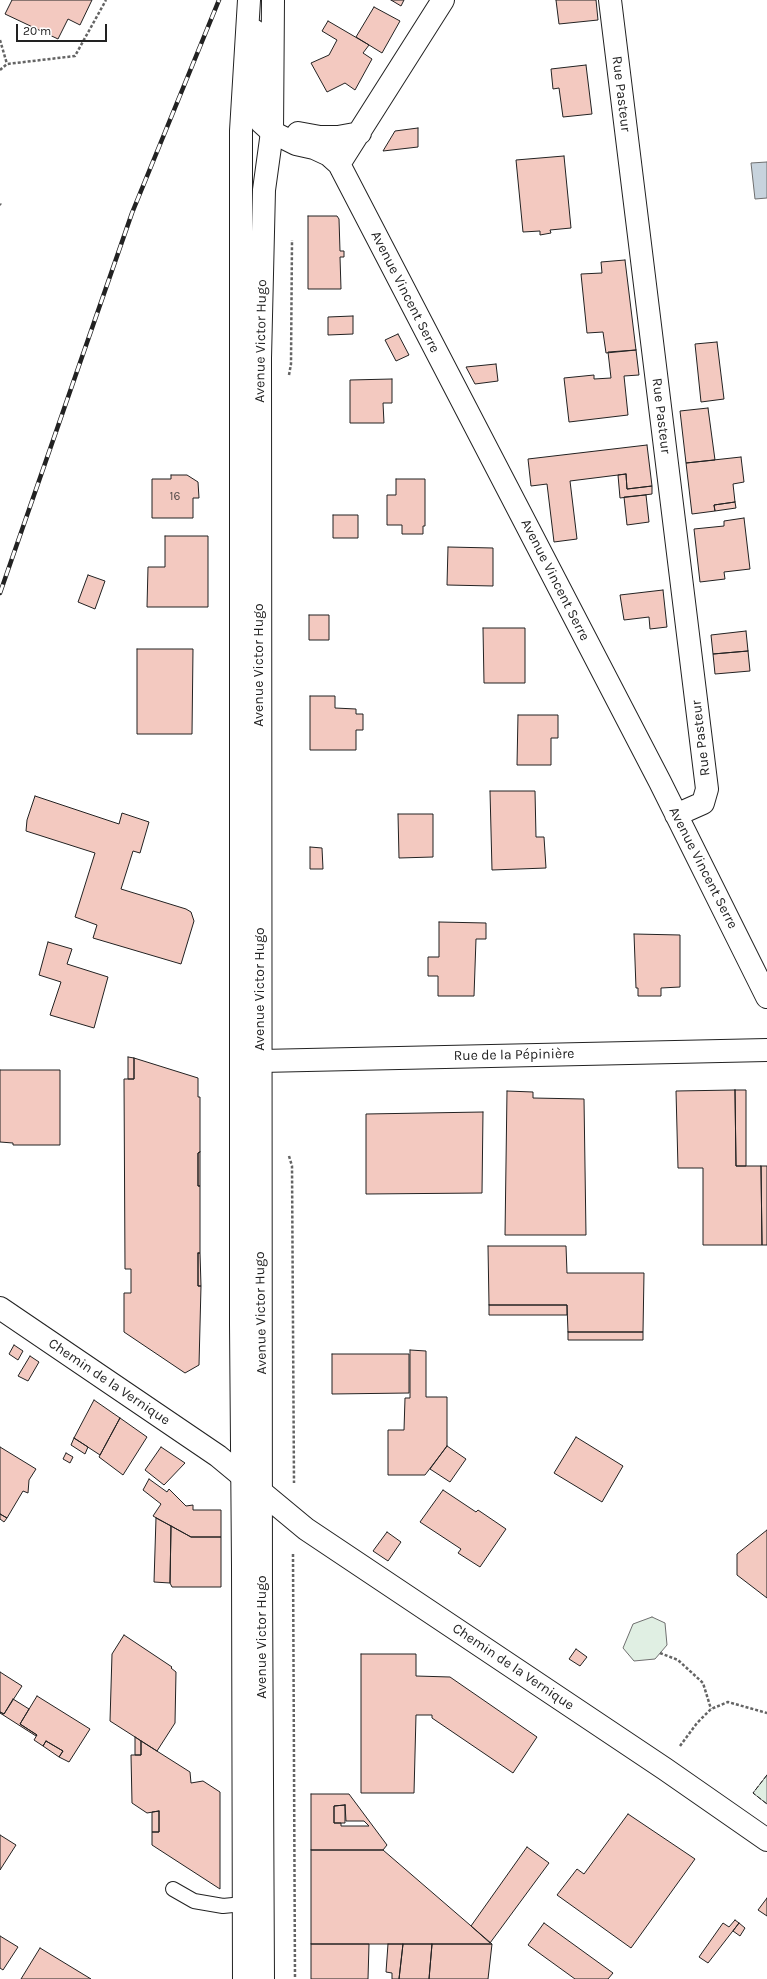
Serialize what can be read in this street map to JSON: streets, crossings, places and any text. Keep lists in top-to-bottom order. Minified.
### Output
{"streets":{"main road":["Rue Pasteur","Avenue Vincent Serre","Avenue Victor Hugo","Rue de la Pépinière","Chemin de la Vernique"]},"crossings":[["Rue Pasteur","Avenue Vincent Serre"],["Avenue Victor Hugo","Rue de la Pépinière"],["Avenue Victor Hugo","Chemin de la Vernique"]],"house_numbers":["16"],"scale_bar":"20 m"}
